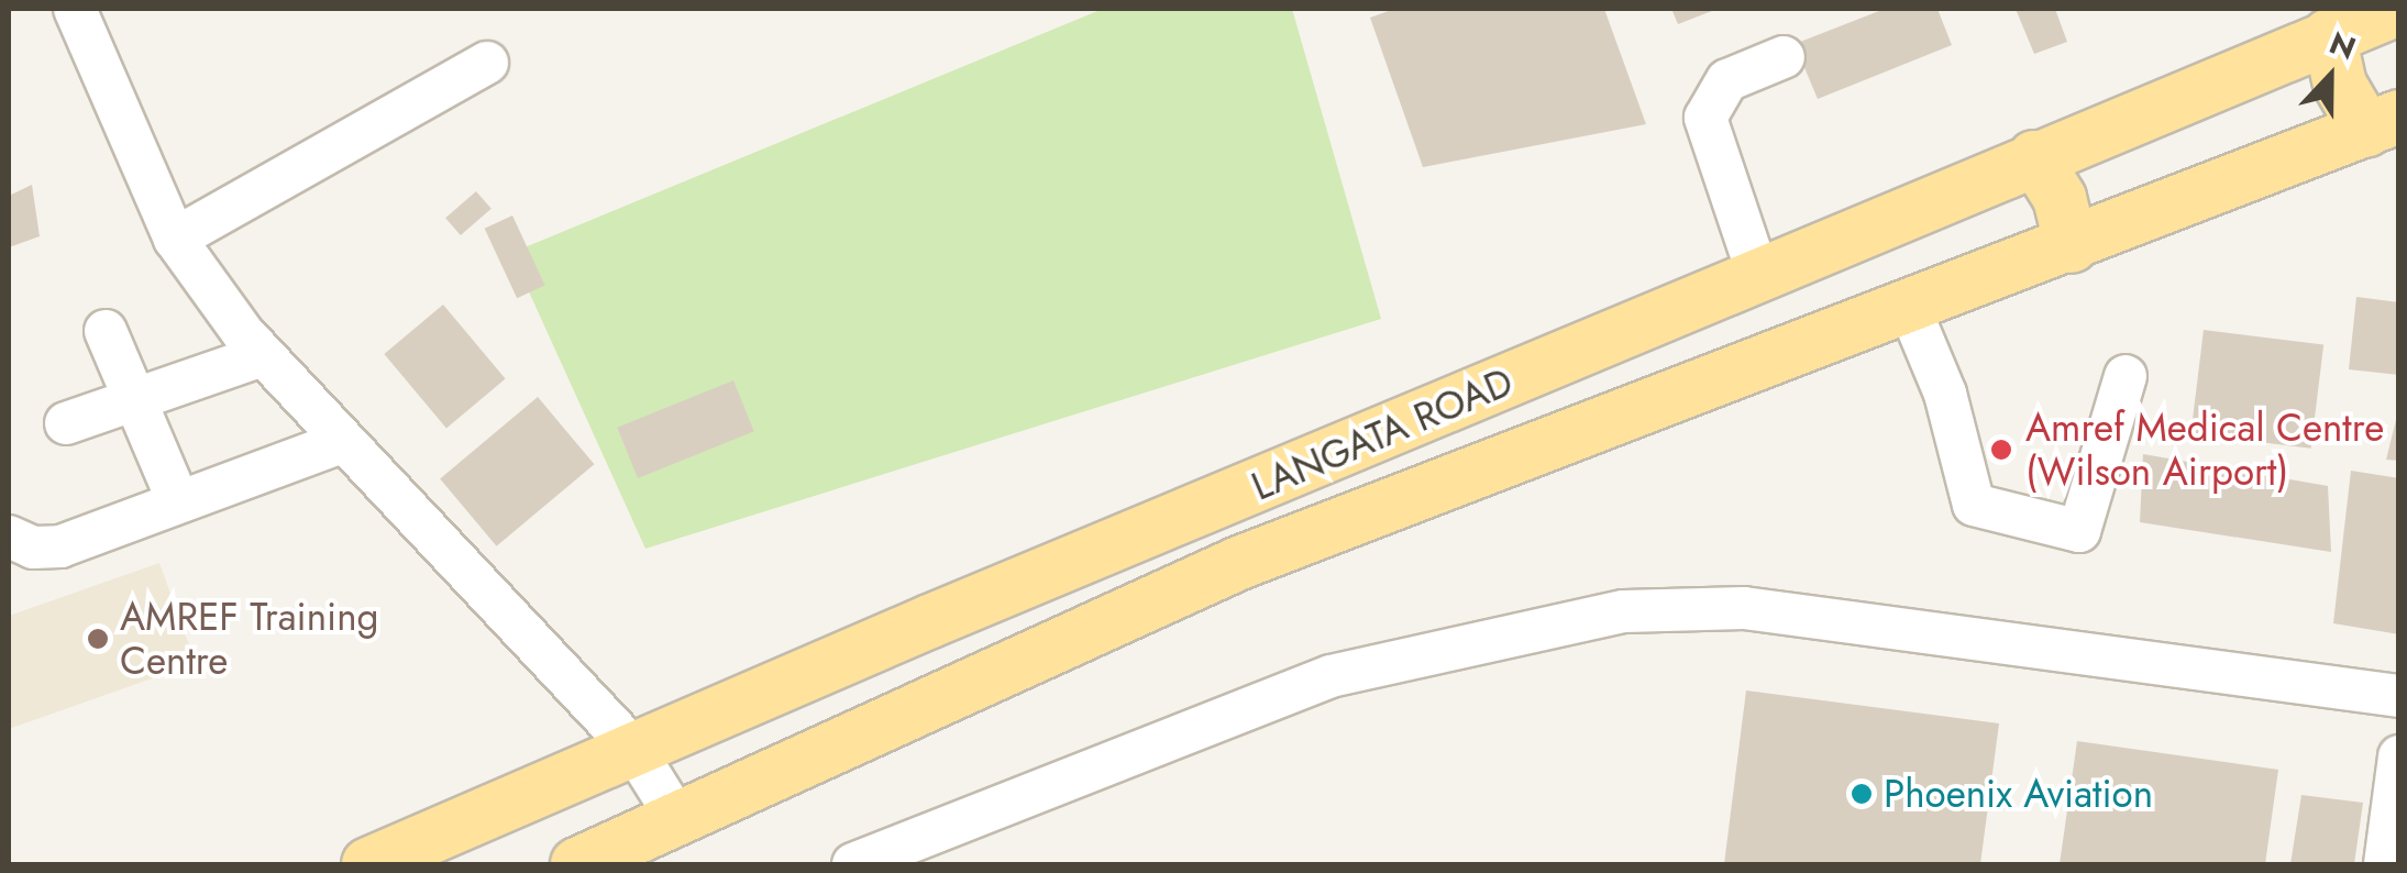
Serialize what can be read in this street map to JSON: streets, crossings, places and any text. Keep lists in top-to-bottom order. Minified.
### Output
{"streets":{"main road":["LANGATA ROAD"]},"places":["Amref Medical Centre (Wilson Airport)","AMREF Training Centre","Phoenix Aviation"],"north":"top"}
